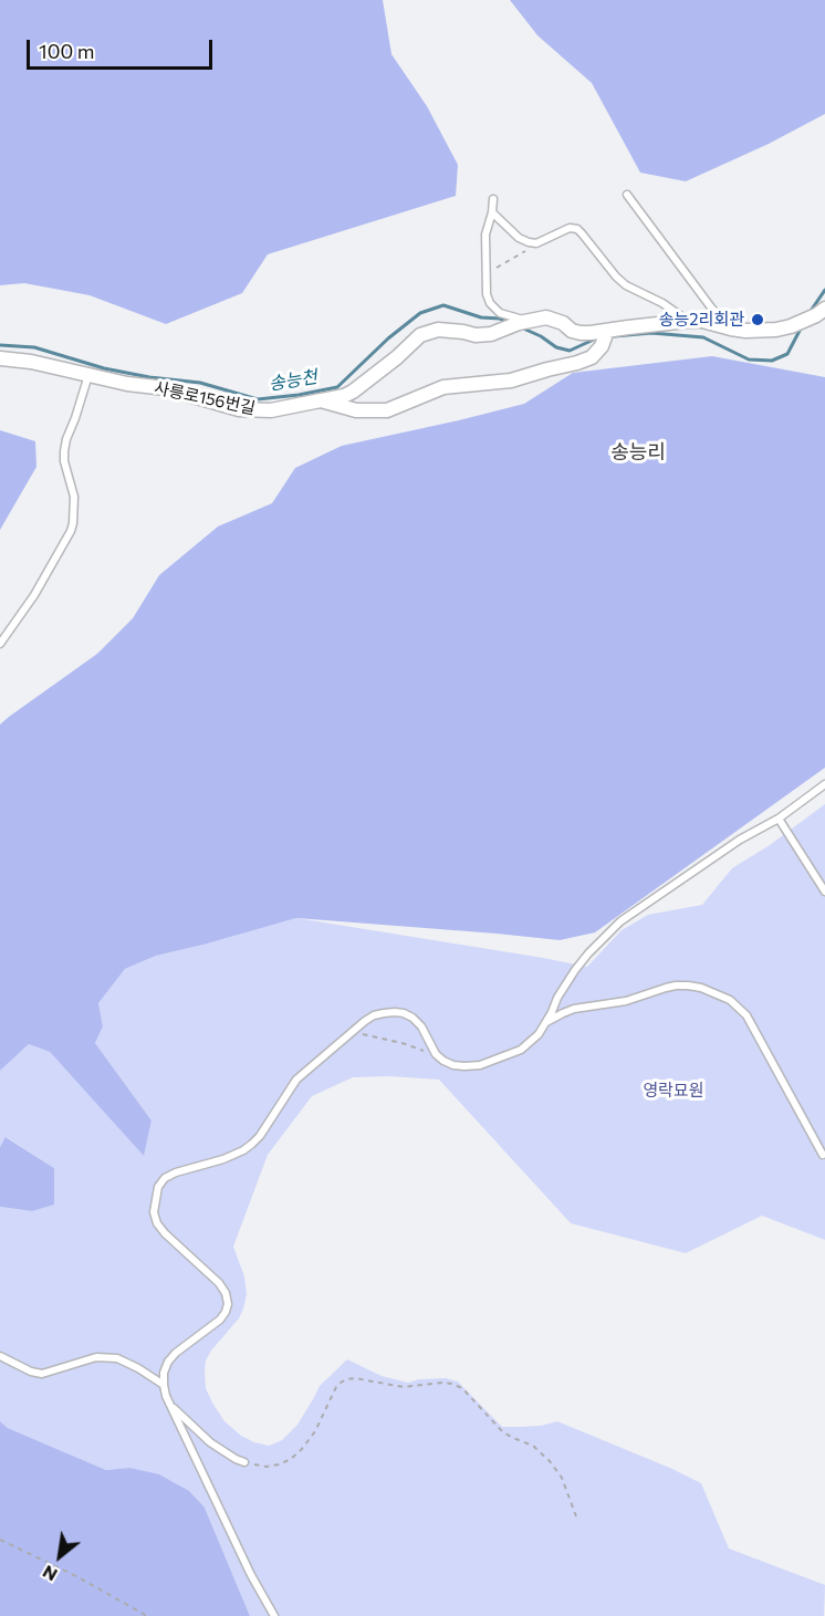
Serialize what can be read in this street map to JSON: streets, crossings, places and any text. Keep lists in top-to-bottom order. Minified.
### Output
{"streets":{"street":["사릉로156번길"]},"districts":["송능리"],"water":["송능천"],"parks":["영락묘원"],"places":["송능2리회관"],"scale_bar":"100 m","north":"bottom left"}
